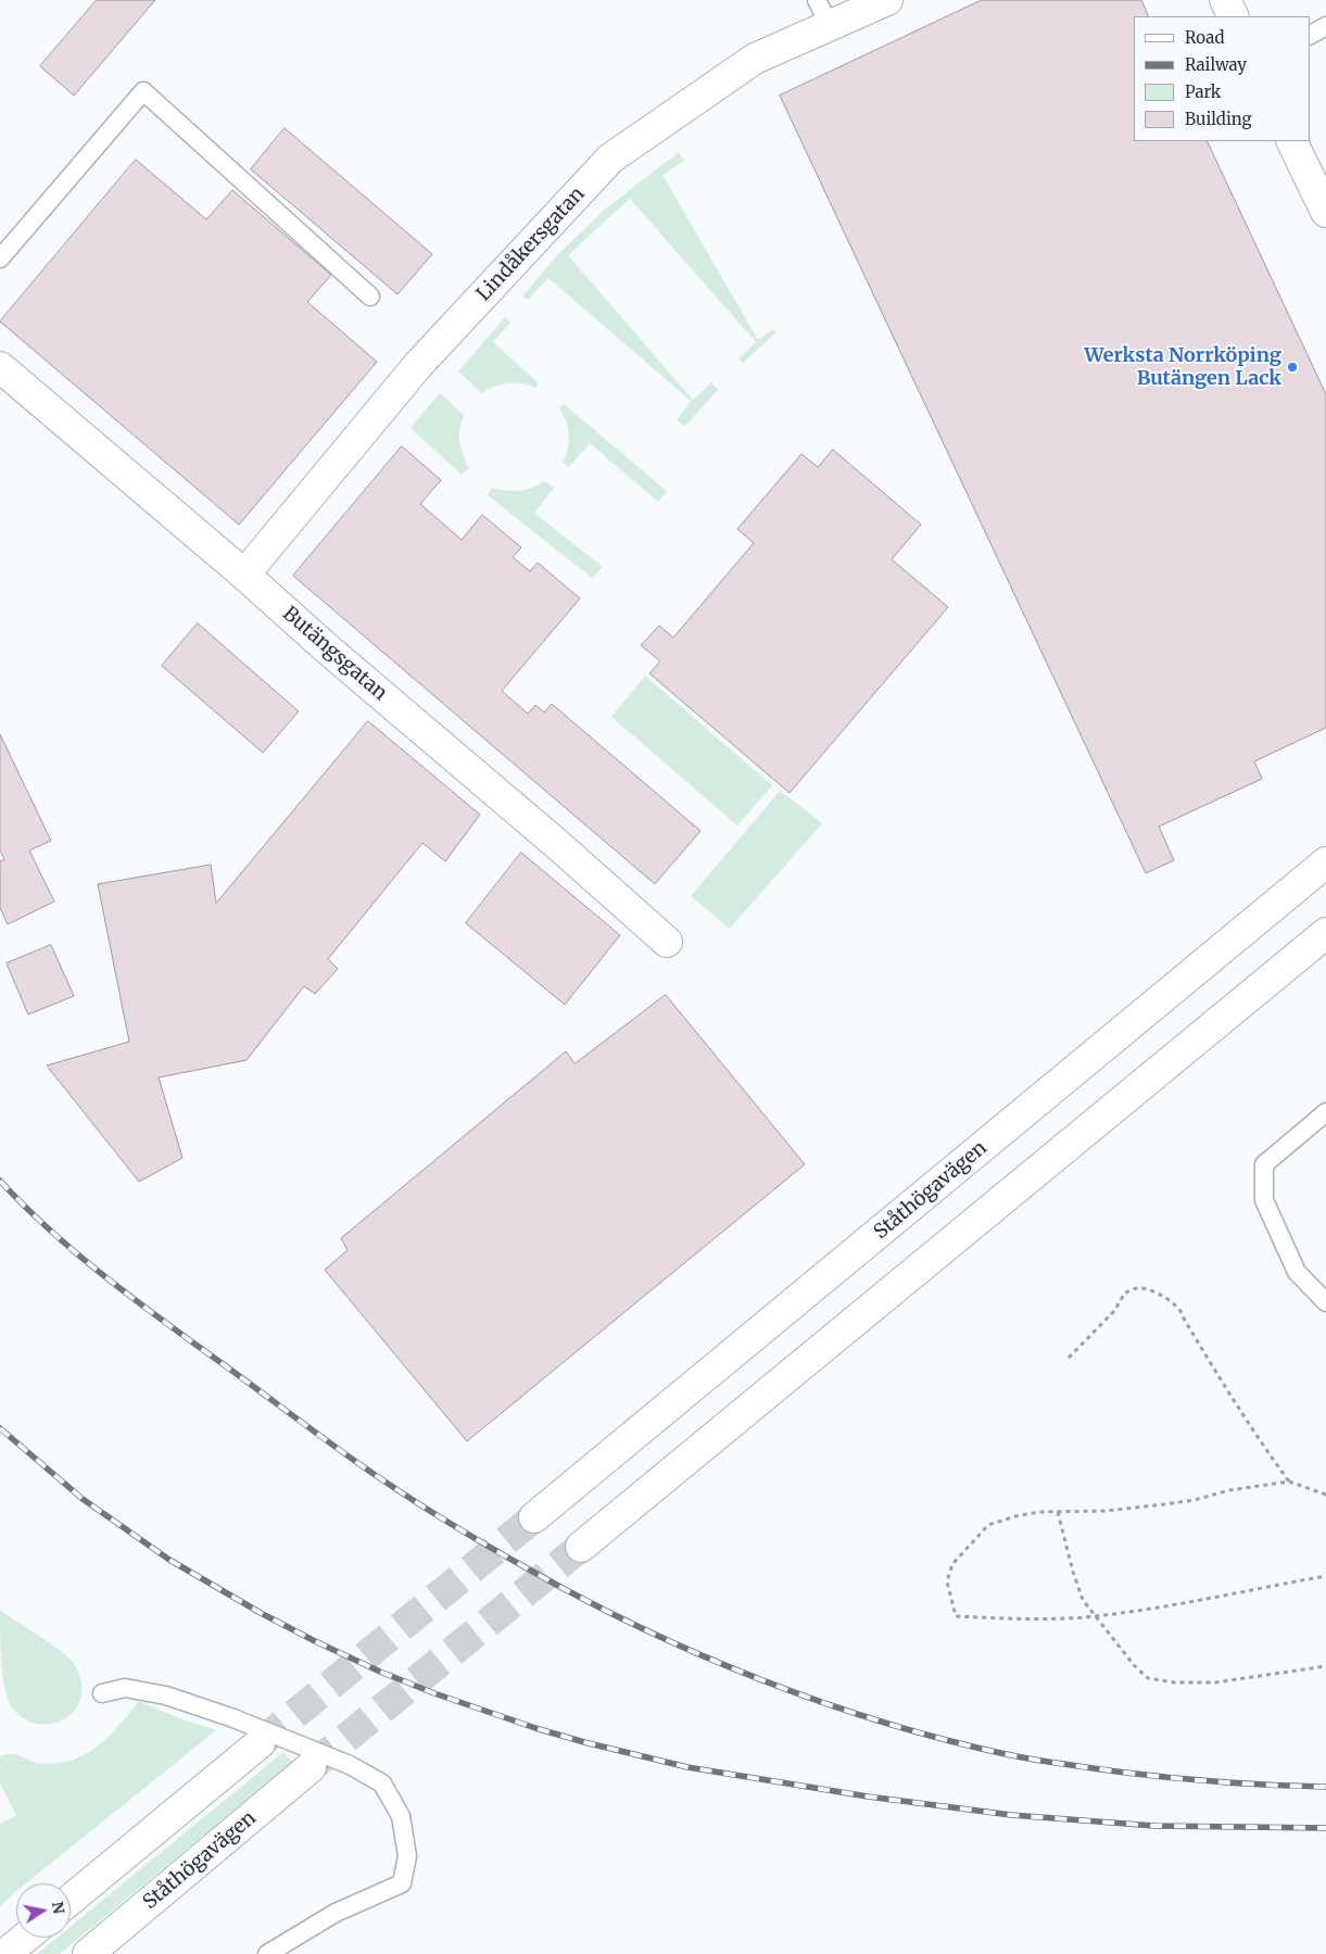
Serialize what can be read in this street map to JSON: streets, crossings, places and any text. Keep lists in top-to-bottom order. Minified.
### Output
{"streets":{"main road":["Lindåkersgatan","Butängsgatan","Ståthögavägen"]},"crossings":[["Lindåkersgatan","Butängsgatan"]],"places":["Werksta Norrköping Butängen Lack"],"legend":["Road","Railway","Park","Building"],"north":"right"}
